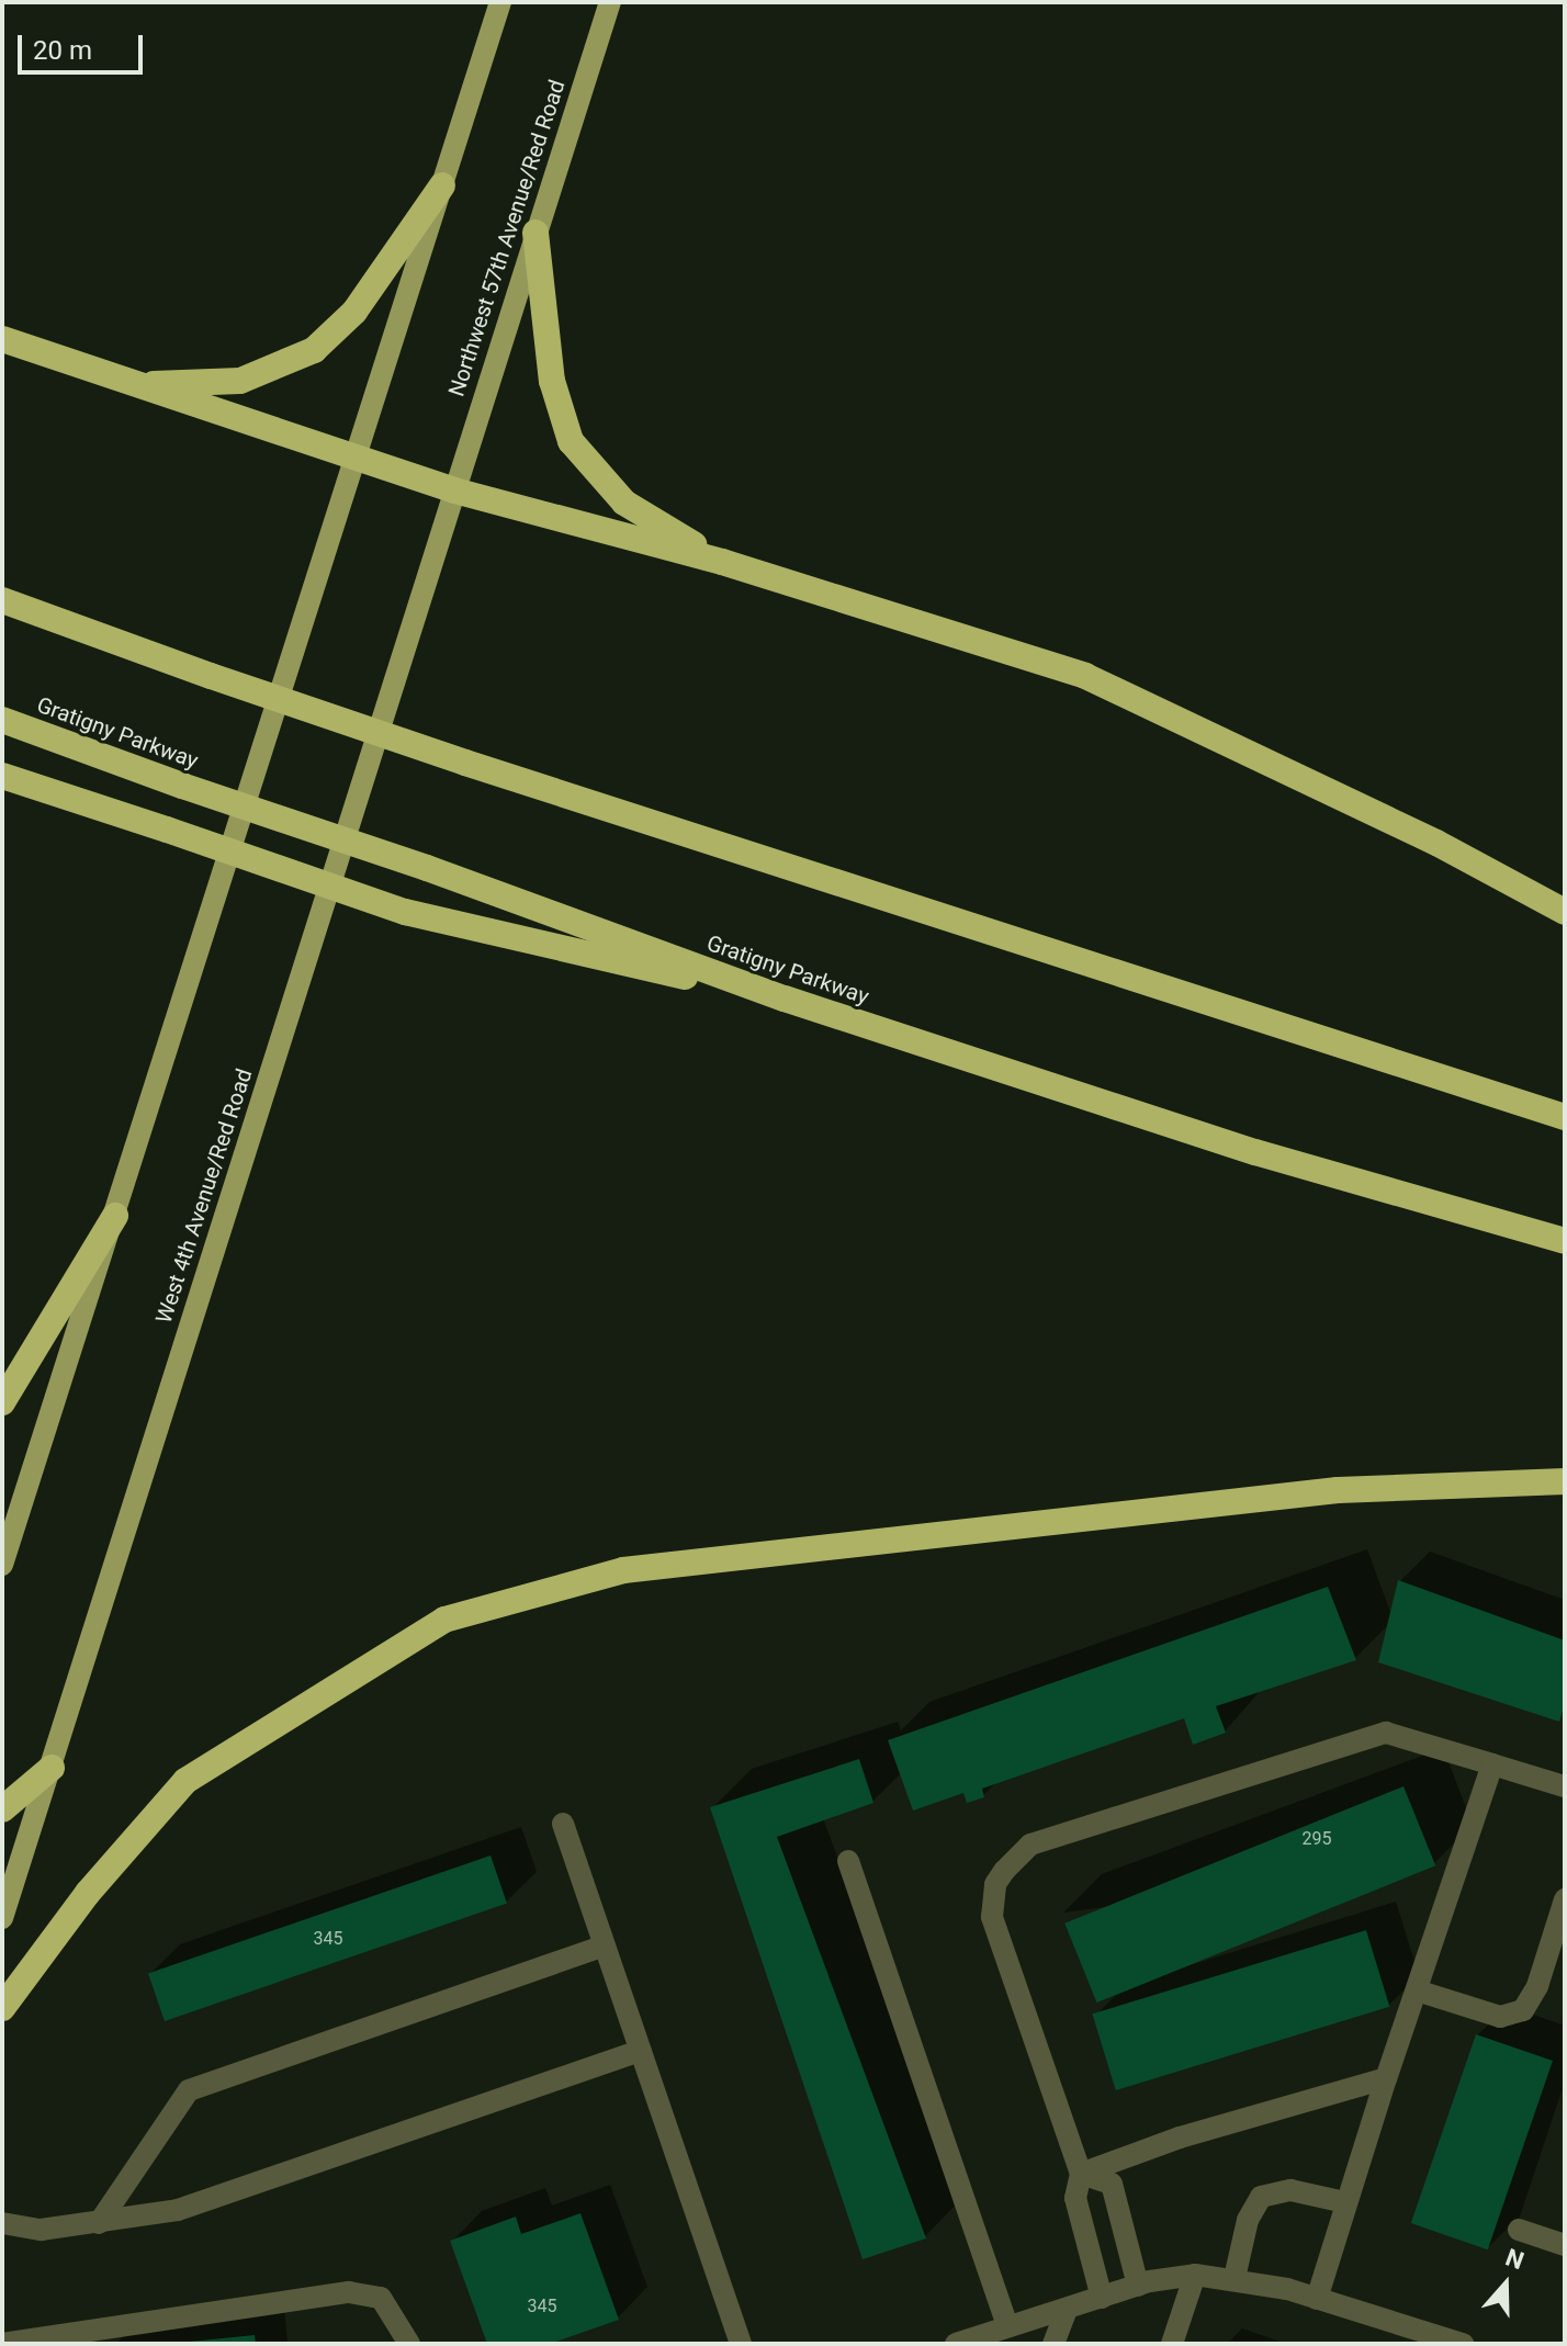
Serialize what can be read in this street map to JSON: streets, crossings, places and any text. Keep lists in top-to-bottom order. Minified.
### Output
{"streets":{"highway":["Gratigny Parkway"],"main road":["Northwest 57th Avenue/Red Road","West 4th Avenue/Red Road"]},"crossings":[["Northwest 57th Avenue/Red Road","West 4th Avenue/Red Road"]],"house_numbers":["295","345","345"],"scale_bar":"20 m","north":"top"}
